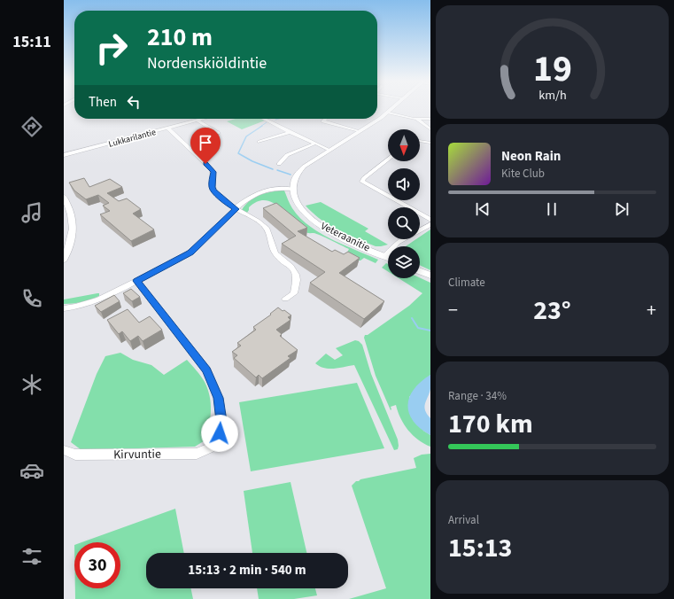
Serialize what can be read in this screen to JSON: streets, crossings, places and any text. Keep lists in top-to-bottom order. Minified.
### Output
{"streets":{"main road":["Veteraanitie"],"street":["Lukkarilantie","Kirvuntie"]},"north":"bottom","page":{"tabs":"15:11","turn":["210 m","Nordenskiöldintie"],"then":"Then","song":["Neon Rain","Kite Club"],"tile":["Climate",["Range · 34%","170 km"],["Arrival","15:13"]],"heat":["−","23°","+"],"limit":"30","trip":"15:13 · 2 min · 540 m","gauge":["19","km/h"]}}
